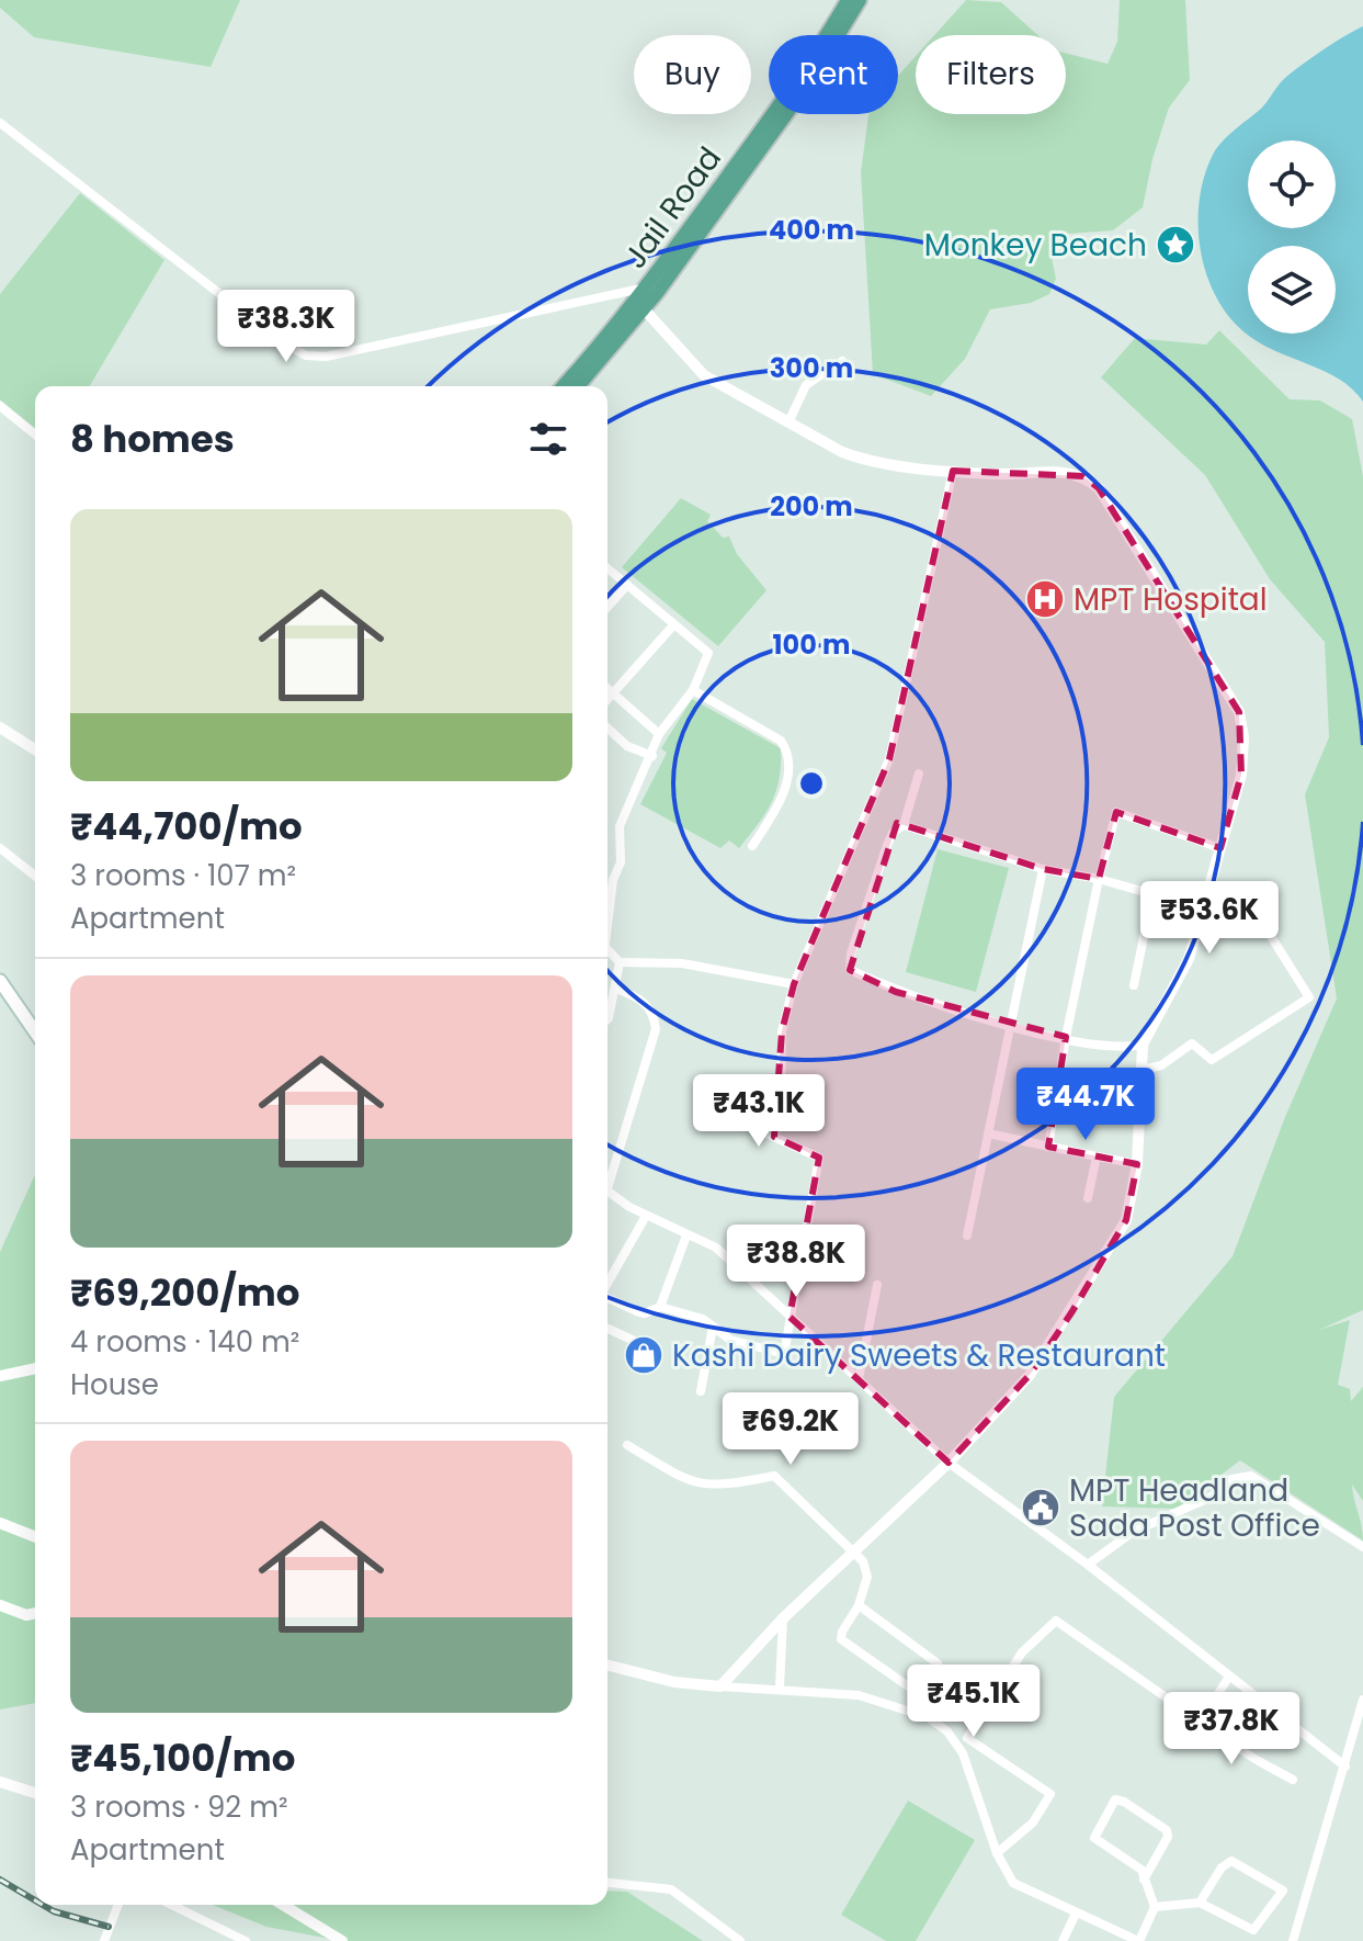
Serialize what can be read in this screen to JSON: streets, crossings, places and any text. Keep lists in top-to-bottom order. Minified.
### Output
{"streets":{"main road":["Jail Road"]},"places":{"place":["Monkey Beach"],"hospital":["MPT Hospital"],"shop":["Kashi Dairy Sweets & Restaurant"],"public building":["MPT Headland Sada Post Office"]},"page":{"chip":["Buy","Rent","Filters"],"price":["₹38.3K","₹53.6K","₹44.7K","₹43.1K","₹38.8K","₹69.2K","₹45.1K","₹37.8K"],"heading":"8 homes","list":[{"name":"₹44,700/mo","note":"3 rooms · 107 m² · Apartment"},{"name":"₹69,200/mo","note":"4 rooms · 140 m² · House"},{"name":"₹45,100/mo","note":"3 rooms · 92 m² · Apartment"}]},"rings":["400 m","300 m","200 m","100 m"]}
